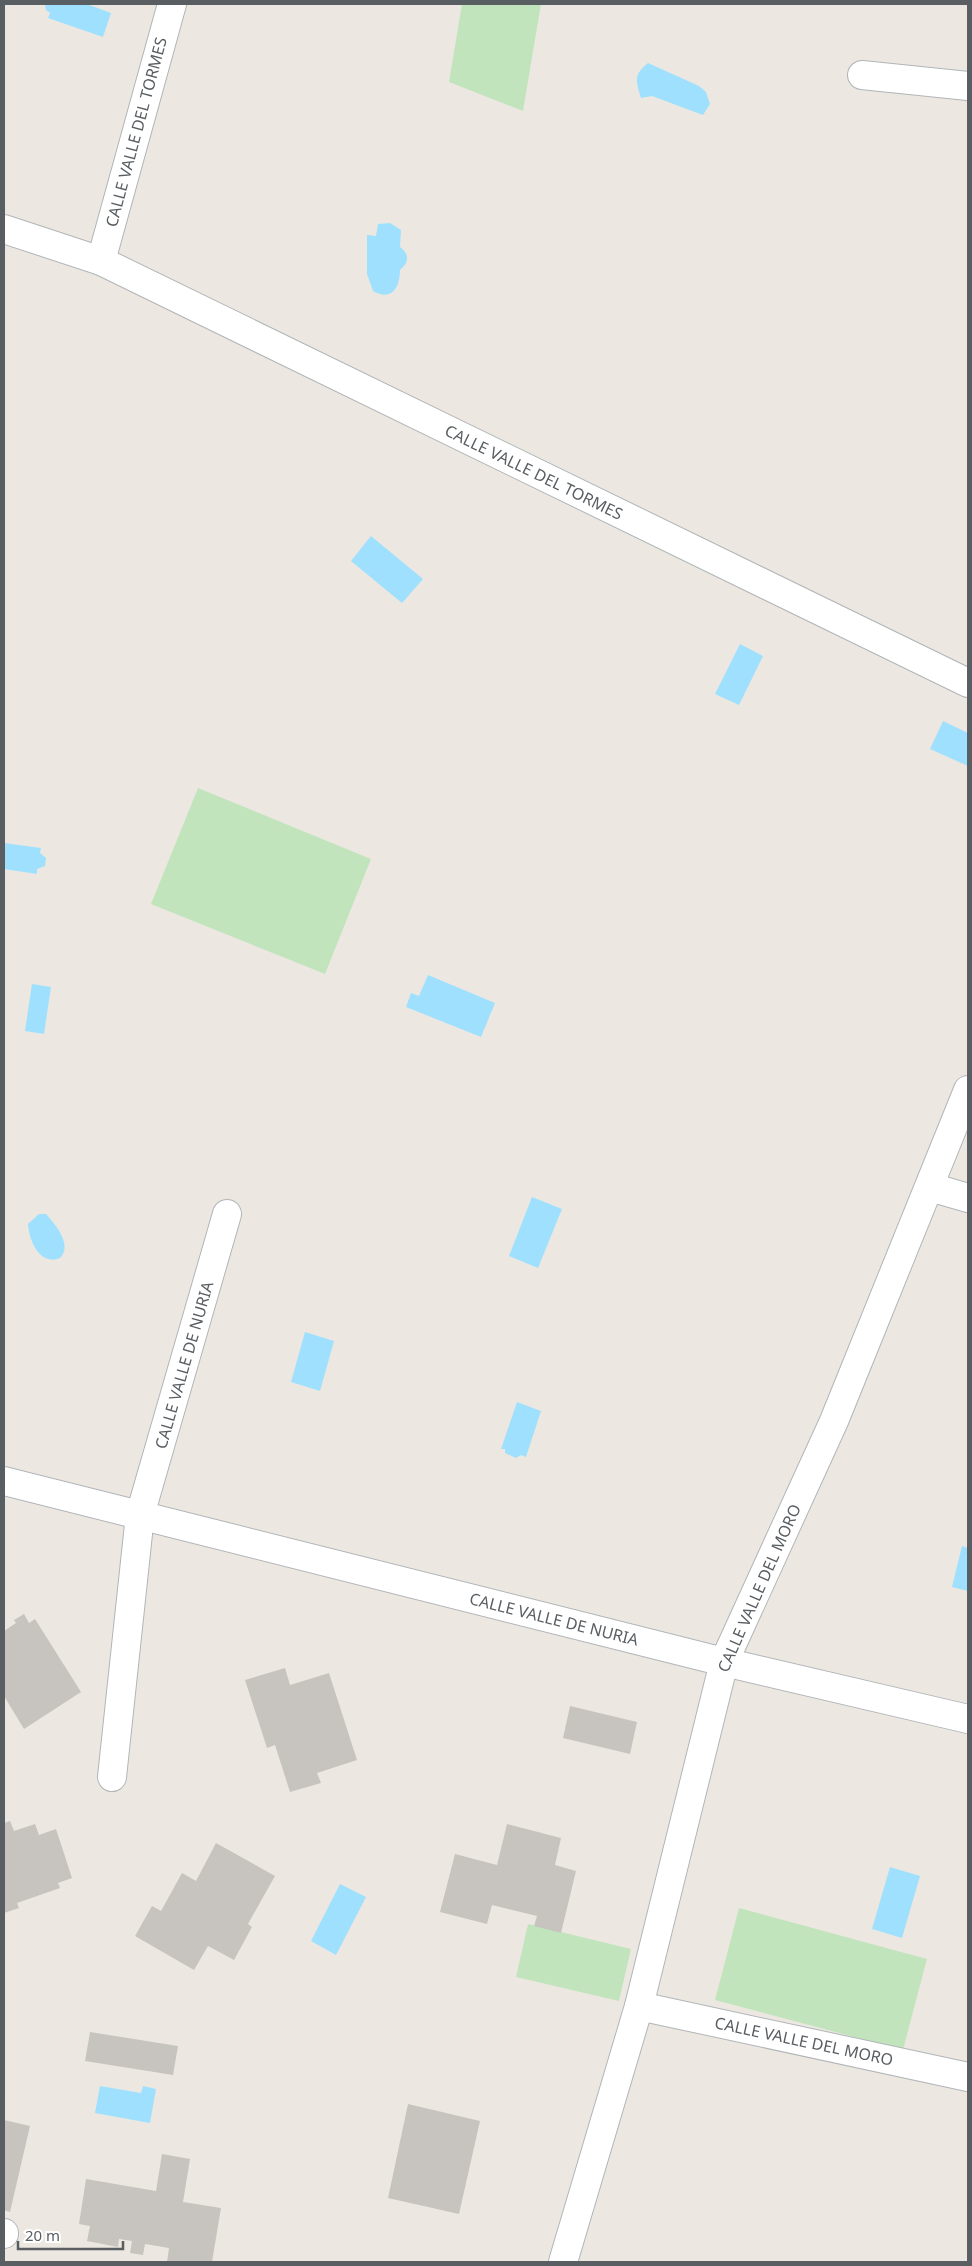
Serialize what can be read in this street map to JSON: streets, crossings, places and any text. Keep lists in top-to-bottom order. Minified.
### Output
{"streets":{"street":["CALLE VALLE DEL TORMES","CALLE VALLE DE NURIA","CALLE VALLE DEL MORO"]},"crossings":[["CALLE VALLE DE NURIA","CALLE VALLE DEL MORO"]],"scale_bar":"20 m"}
